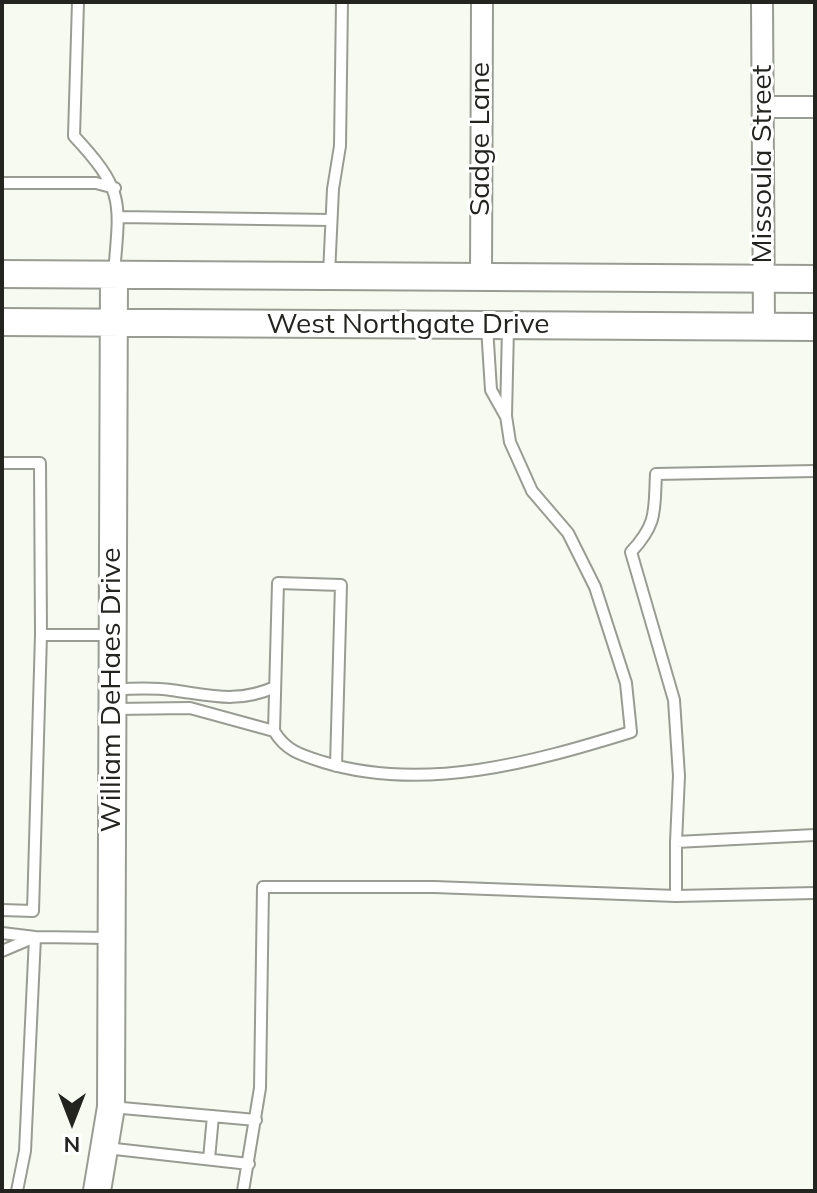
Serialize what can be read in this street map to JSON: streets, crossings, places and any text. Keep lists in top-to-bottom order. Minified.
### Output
{"streets":{"main road":["West Northgate Drive","William DeHaes Drive"],"street":["Sadge Lane","Missoula Street"]},"crossings":[["Sadge Lane","West Northgate Drive"],["Missoula Street","West Northgate Drive"],["West Northgate Drive","William DeHaes Drive"]],"north":"bottom"}
